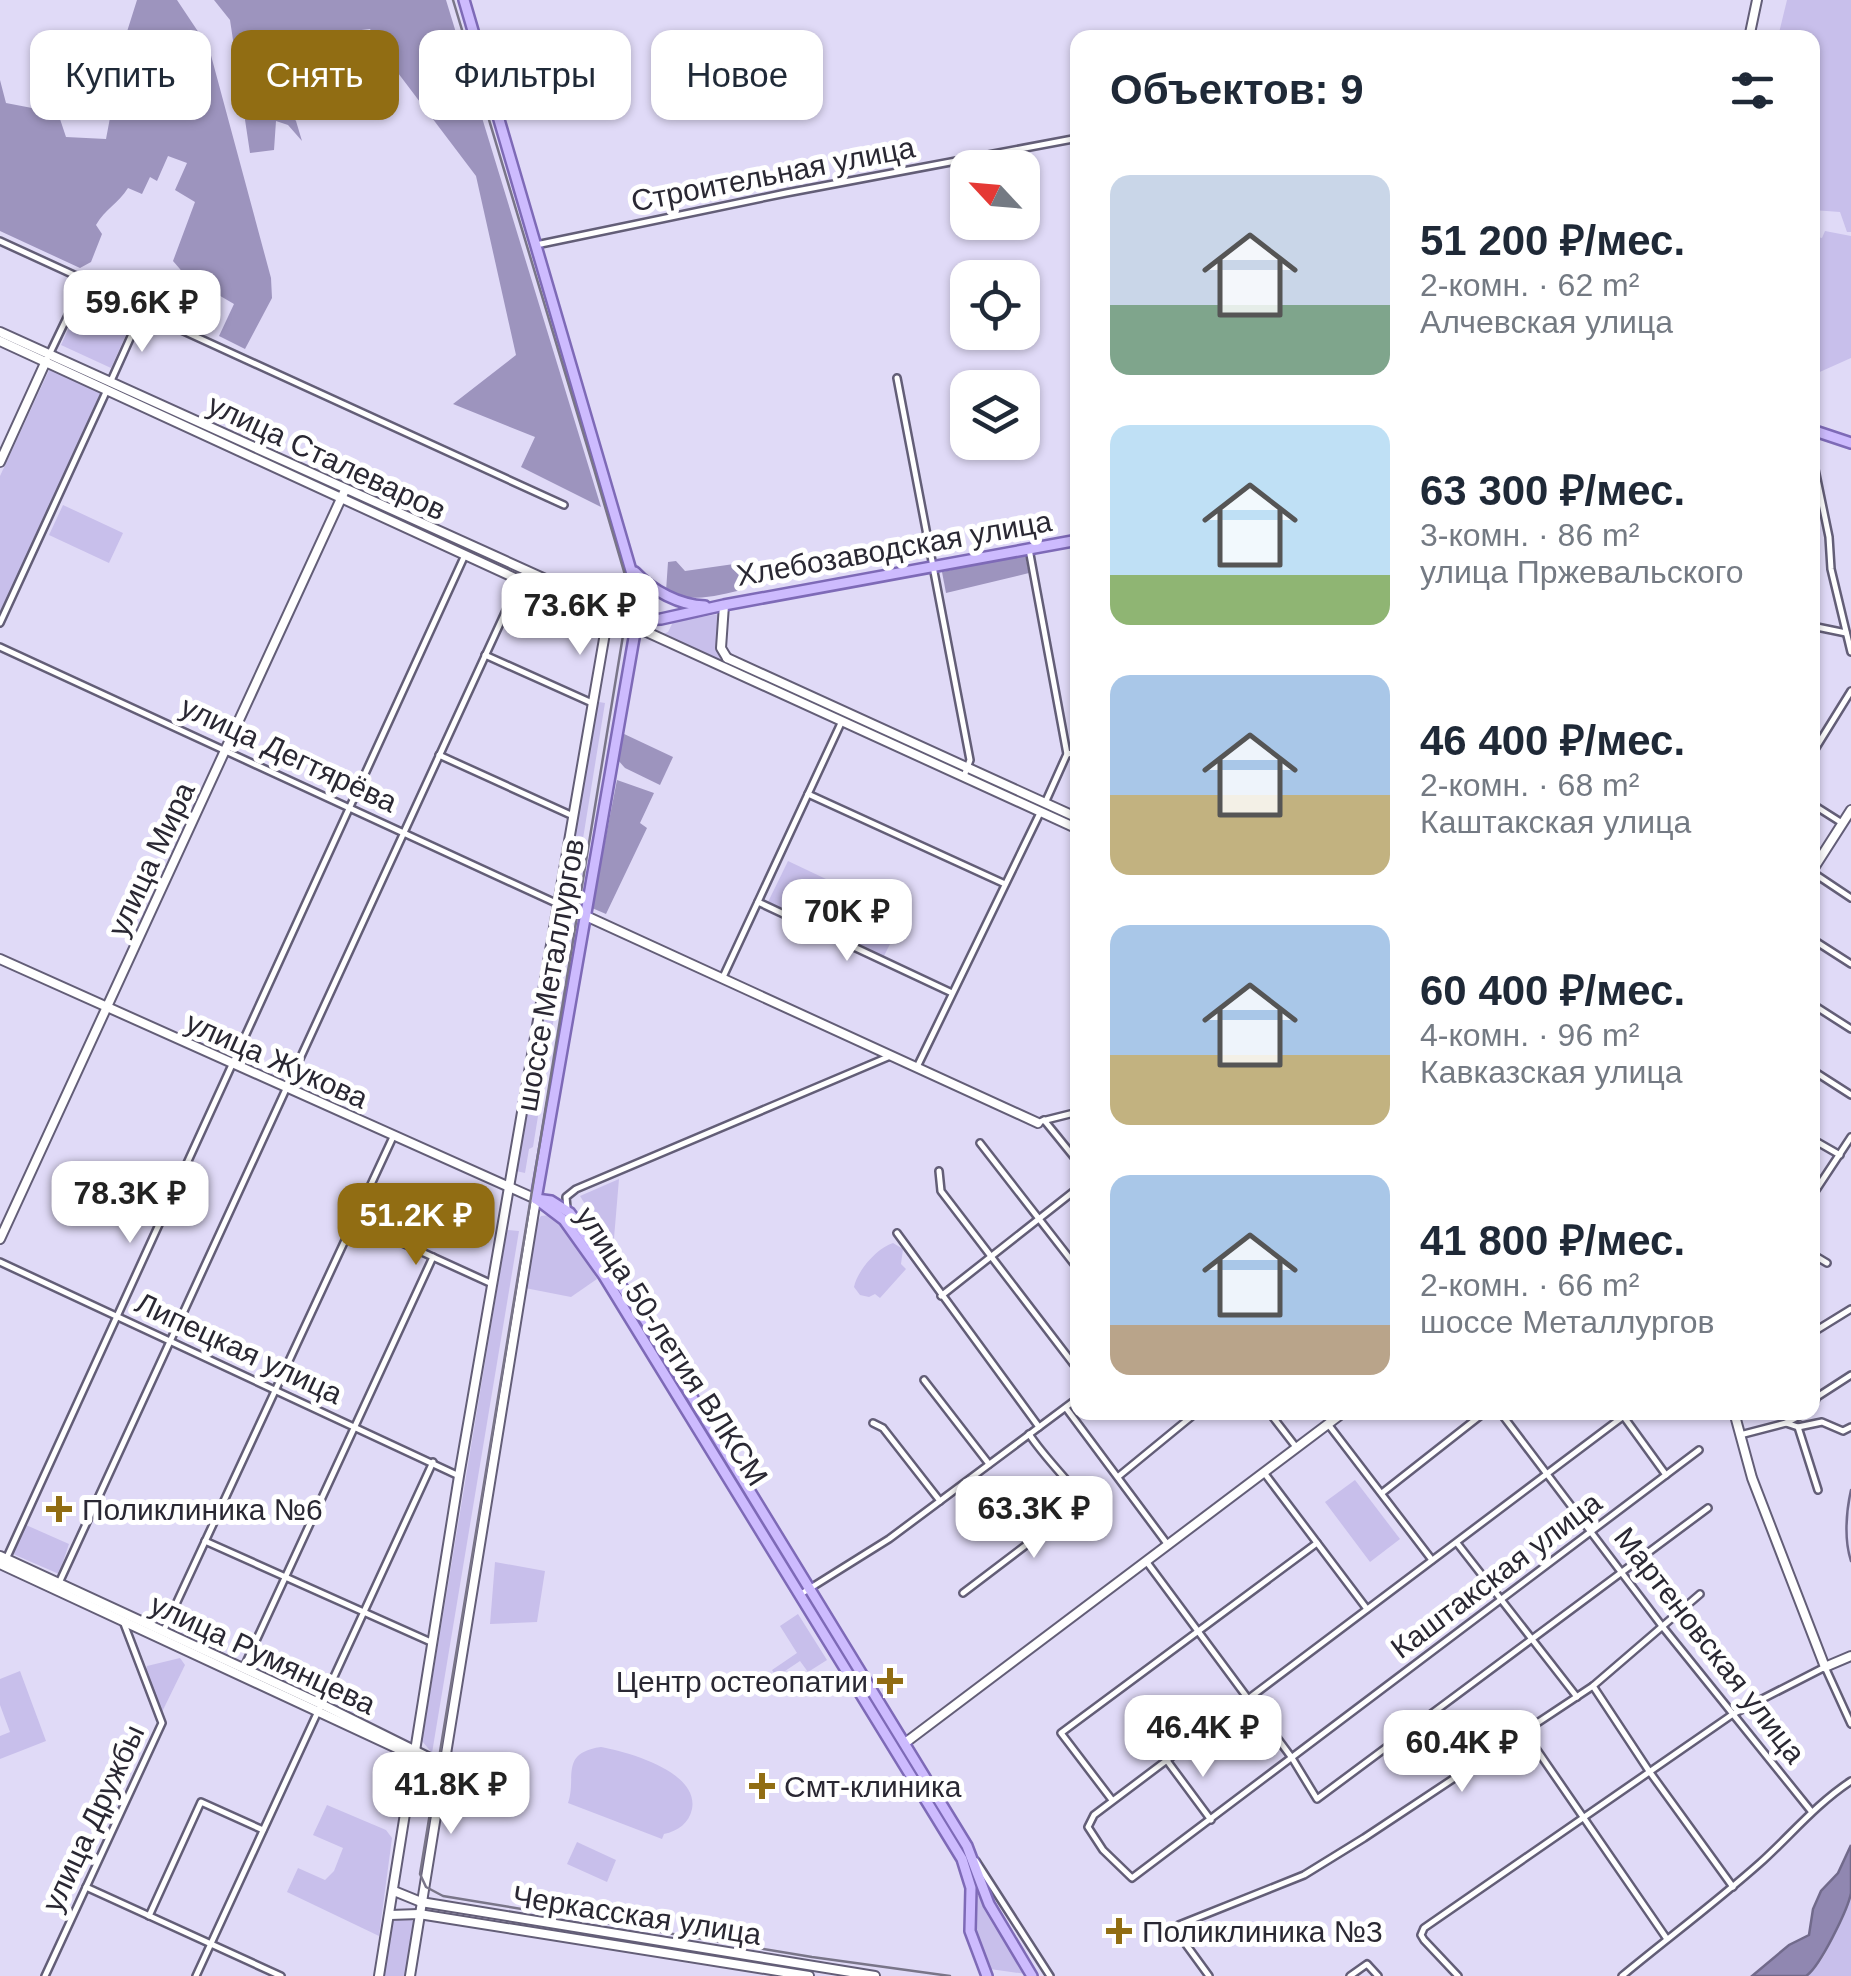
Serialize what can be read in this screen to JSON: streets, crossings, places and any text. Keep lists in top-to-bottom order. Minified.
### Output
{"streets":{"main road":["улица Сталеваров","Хлебозаводская улица","улица Мира","шоссе Металлургов","улица Жукова","улица 50-летия ВЛКСМ","улица Румянцева","Черкасская улица"],"street":["Строительная улица","улица Дегтярёва","Липецкая улица","Каштакская улица","Мартеновская улица","улица Дружбы"]},"crossings":[["Строительная улица","шоссе Металлургов"],["улица Сталеваров","Хлебозаводская улица"],["улица Сталеваров","улица Мира"],["улица Сталеваров","шоссе Металлургов"],["Хлебозаводская улица","шоссе Металлургов"],["улица Дегтярёва","улица Мира"],["улица Дегтярёва","шоссе Металлургов"],["улица Мира","улица Жукова"],["шоссе Металлургов","улица Жукова"],["шоссе Металлургов","улица 50-летия ВЛКСМ"],["шоссе Металлургов","Липецкая улица"],["шоссе Металлургов","улица Румянцева"],["шоссе Металлургов","Черкасская улица"],["улица Жукова","улица 50-летия ВЛКСМ"],["Каштакская улица","Мартеновская улица"],["улица Румянцева","улица Дружбы"]],"places":{"health":["Поликлиника №6","Центр остеопатии","Смт-клиника","Поликлиника №3"]},"north":"top left","page":{"chip":["Купить","Снять","Фильтры","Новое"],"heading":"Объектов: 9","list":[{"name":"51 200 ₽/мес.","note":"2-комн. · 62 m² · Алчевская улица"},{"name":"63 300 ₽/мес.","note":"3-комн. · 86 m² · улица Пржевальского"},{"name":"46 400 ₽/мес.","note":"2-комн. · 68 m² · Каштакская улица"},{"name":"60 400 ₽/мес.","note":"4-комн. · 96 m² · Кавказская улица"},{"name":"41 800 ₽/мес.","note":"2-комн. · 66 m² · шоссе Металлургов"}],"price":["59.6K ₽","73.6K ₽","70K ₽","78.3K ₽","51.2K ₽","63.3K ₽","46.4K ₽","60.4K ₽","41.8K ₽"]}}
